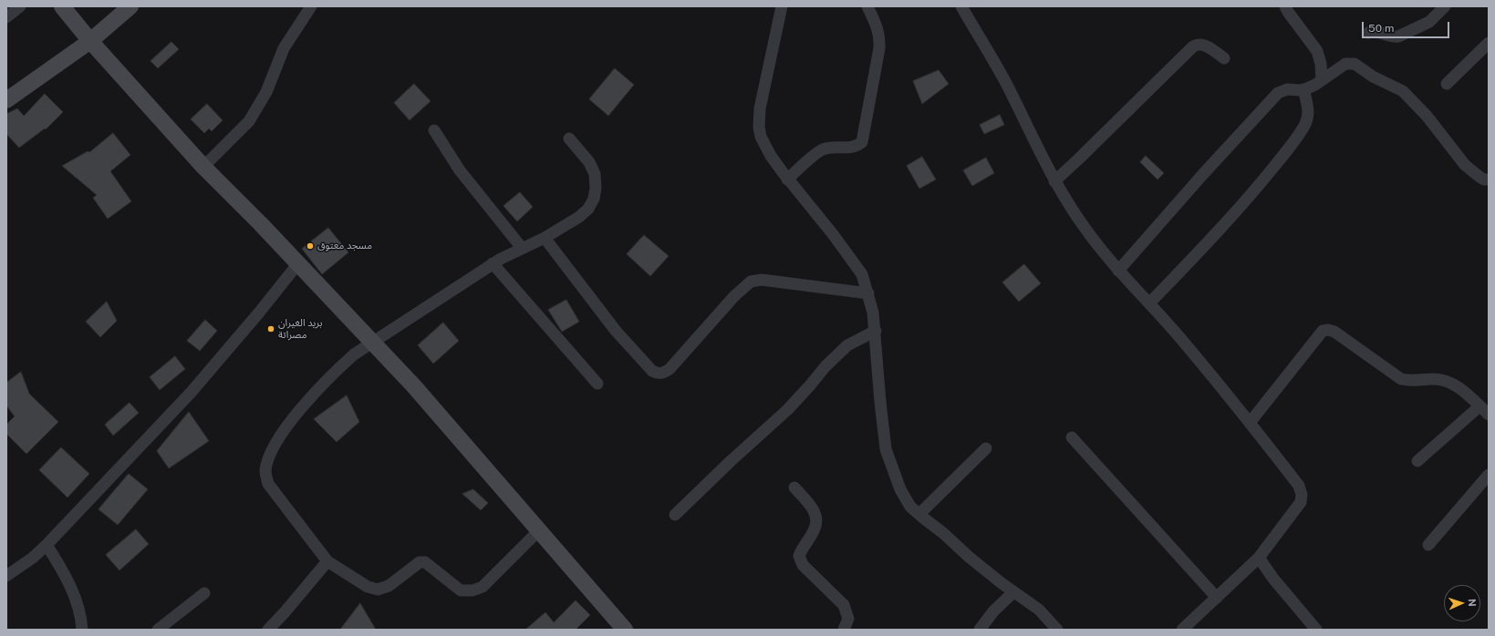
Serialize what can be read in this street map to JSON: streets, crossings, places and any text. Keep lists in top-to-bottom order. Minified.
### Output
{"places":["مسجد معتوق","بريد الغيران مصراتة"],"scale_bar":"50 m","north":"right"}
